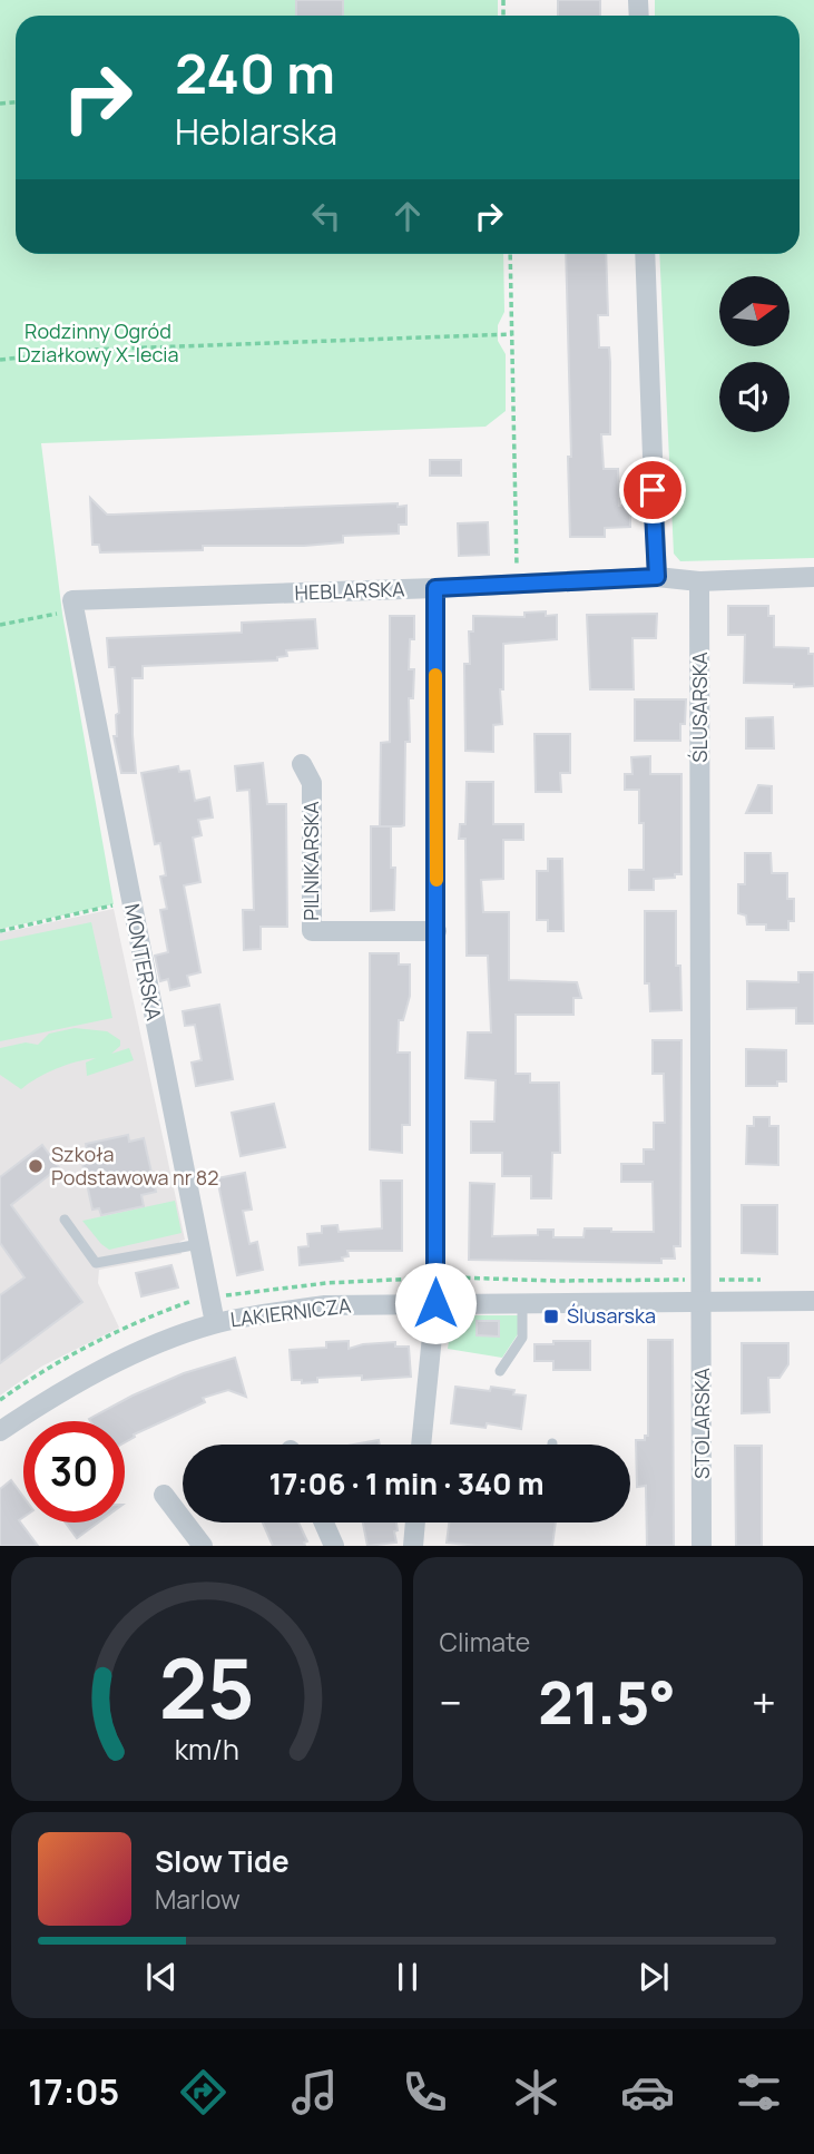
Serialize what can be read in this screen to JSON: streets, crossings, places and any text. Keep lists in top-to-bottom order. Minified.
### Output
{"streets":{"street":["HEBLARSKA","ŚLUSARSKA","PILNIKARSKA","MONTERSKA","LAKIERNICZA","STOLARSKA"]},"crossings":[["HEBLARSKA","ŚLUSARSKA"],["HEBLARSKA","MONTERSKA"],["ŚLUSARSKA","LAKIERNICZA"],["ŚLUSARSKA","STOLARSKA"],["MONTERSKA","LAKIERNICZA"],["LAKIERNICZA","STOLARSKA"]],"parks":["Rodzinny Ogród Działkowy X-lecia"],"places":{"other":["Szkoła Podstawowa nr 82"],"transit":["Ślusarska"]},"north":"right","page":{"turn":["240 m","Heblarska"],"limit":"30","trip":"17:06 · 1 min · 340 m","tile":"Climate","heat":["−","21.5°","+"],"song":["Slow Tide","Marlow"],"tabs":"17:05","gauge":["25","km/h"]}}
